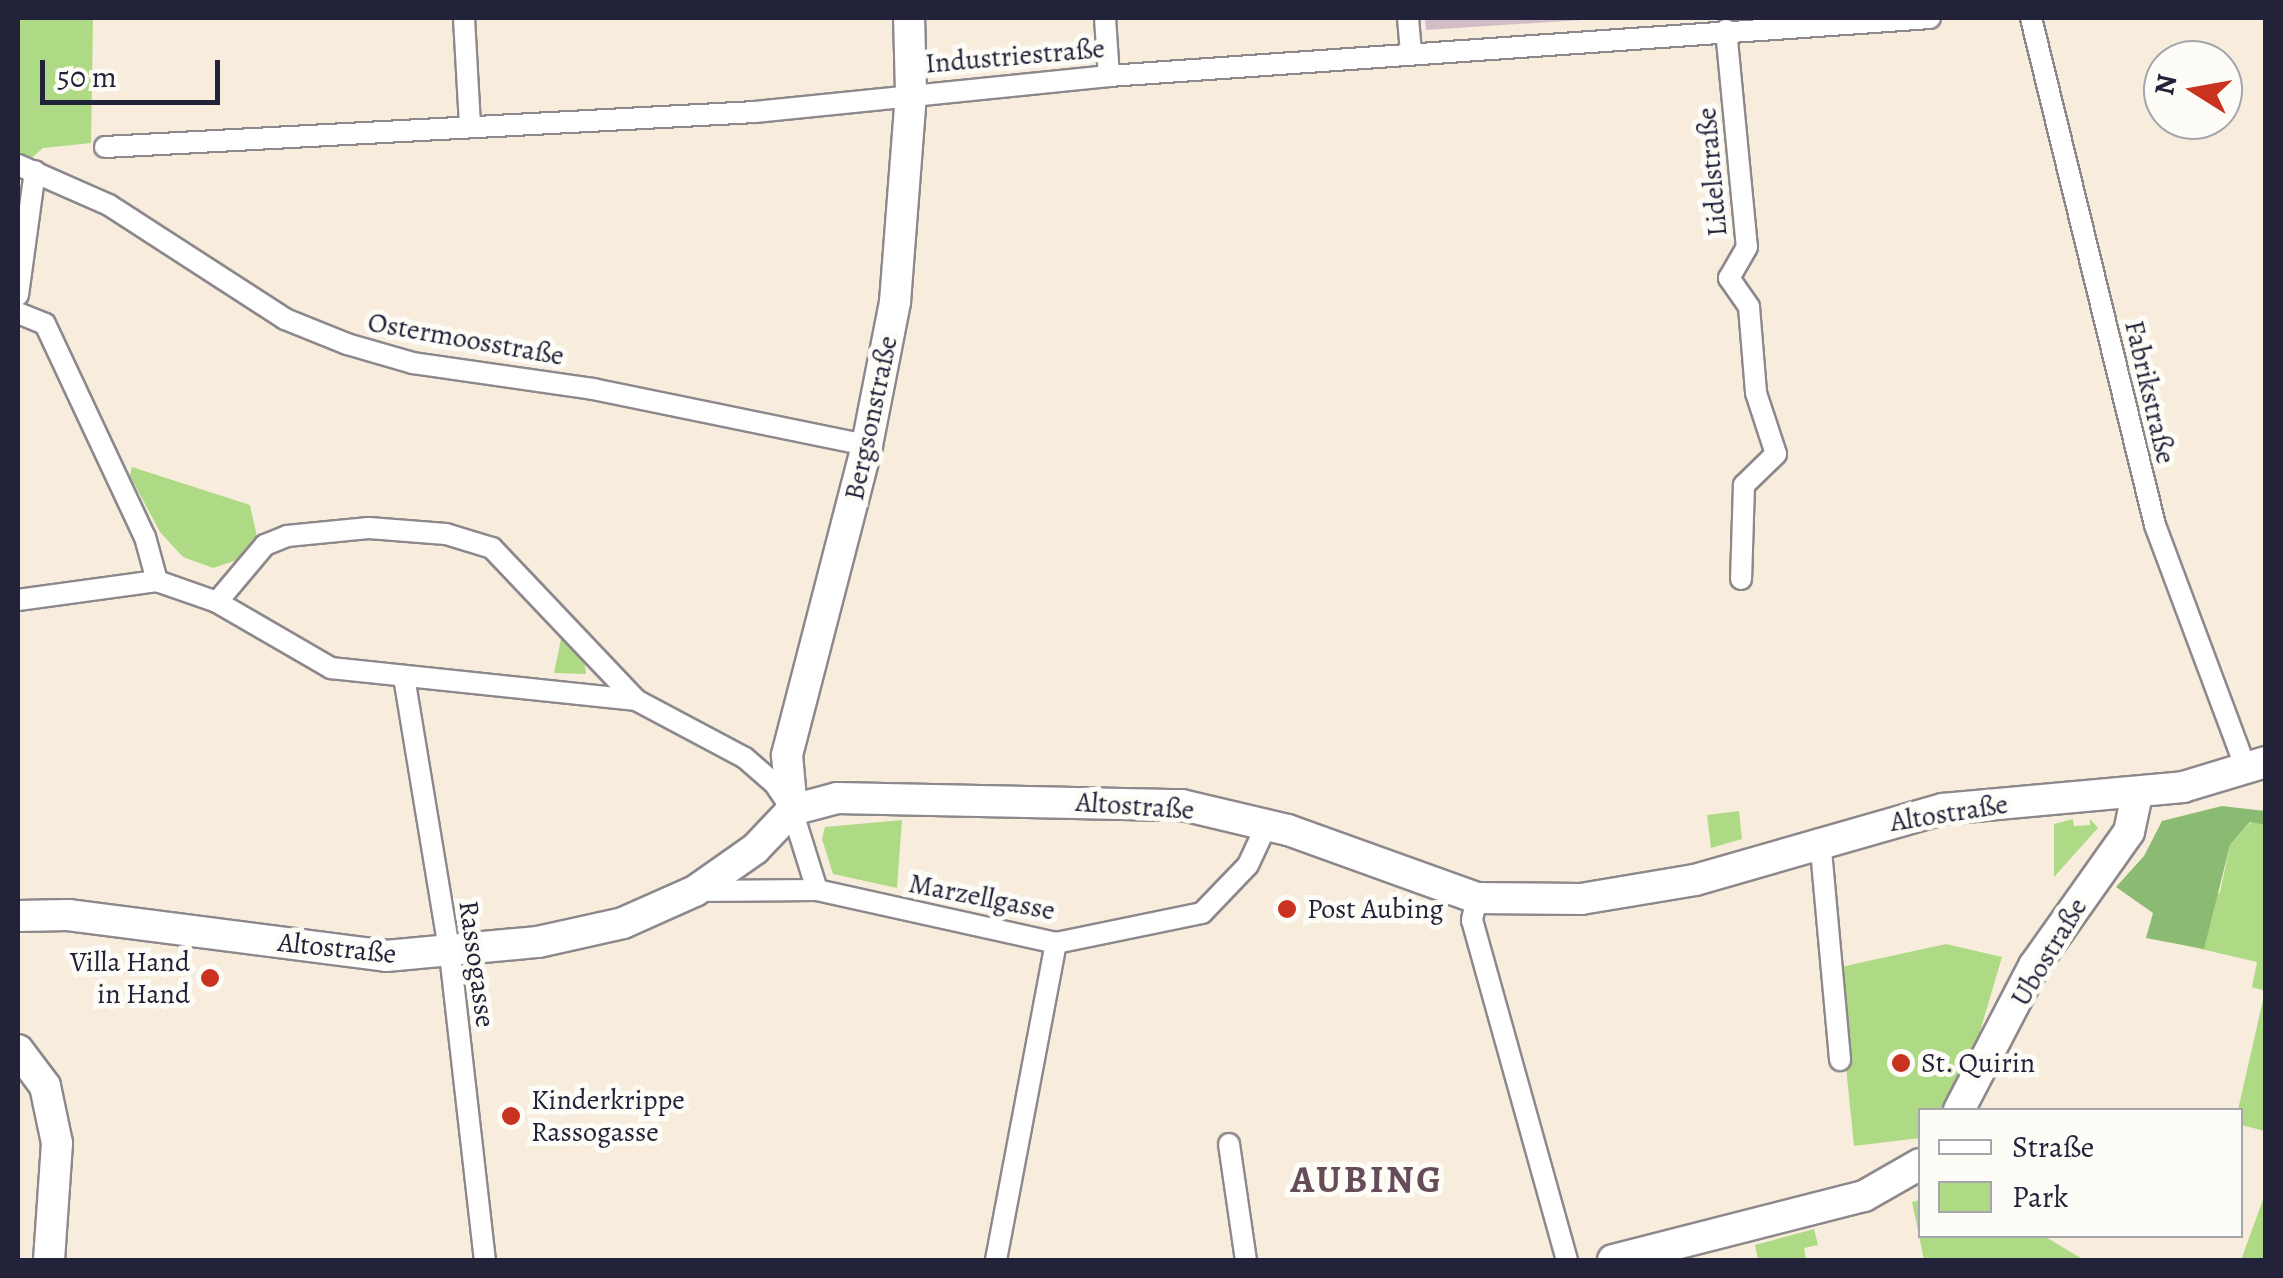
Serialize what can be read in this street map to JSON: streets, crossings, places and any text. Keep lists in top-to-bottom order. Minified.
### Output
{"streets":{"main road":["Bergsonstraße","Altostraße","Ubostraße"],"street":["Industriestraße","Lidelstraße","Ostermoosstraße","Fabrikstraße","Marzellgasse","Rassogasse"]},"crossings":[["Industriestraße","Lidelstraße"],["Industriestraße","Bergsonstraße"],["Ostermoosstraße","Bergsonstraße"],["Fabrikstraße","Altostraße"],["Bergsonstraße","Altostraße"],["Altostraße","Marzellgasse"],["Altostraße","Ubostraße"],["Altostraße","Rassogasse"]],"districts":["AUBING"],"places":["Post Aubing","Villa Hand in Hand","St. Quirin","Kinderkrippe Rassogasse"],"legend":["Straße","Park"],"scale_bar":"50 m","north":"left"}
